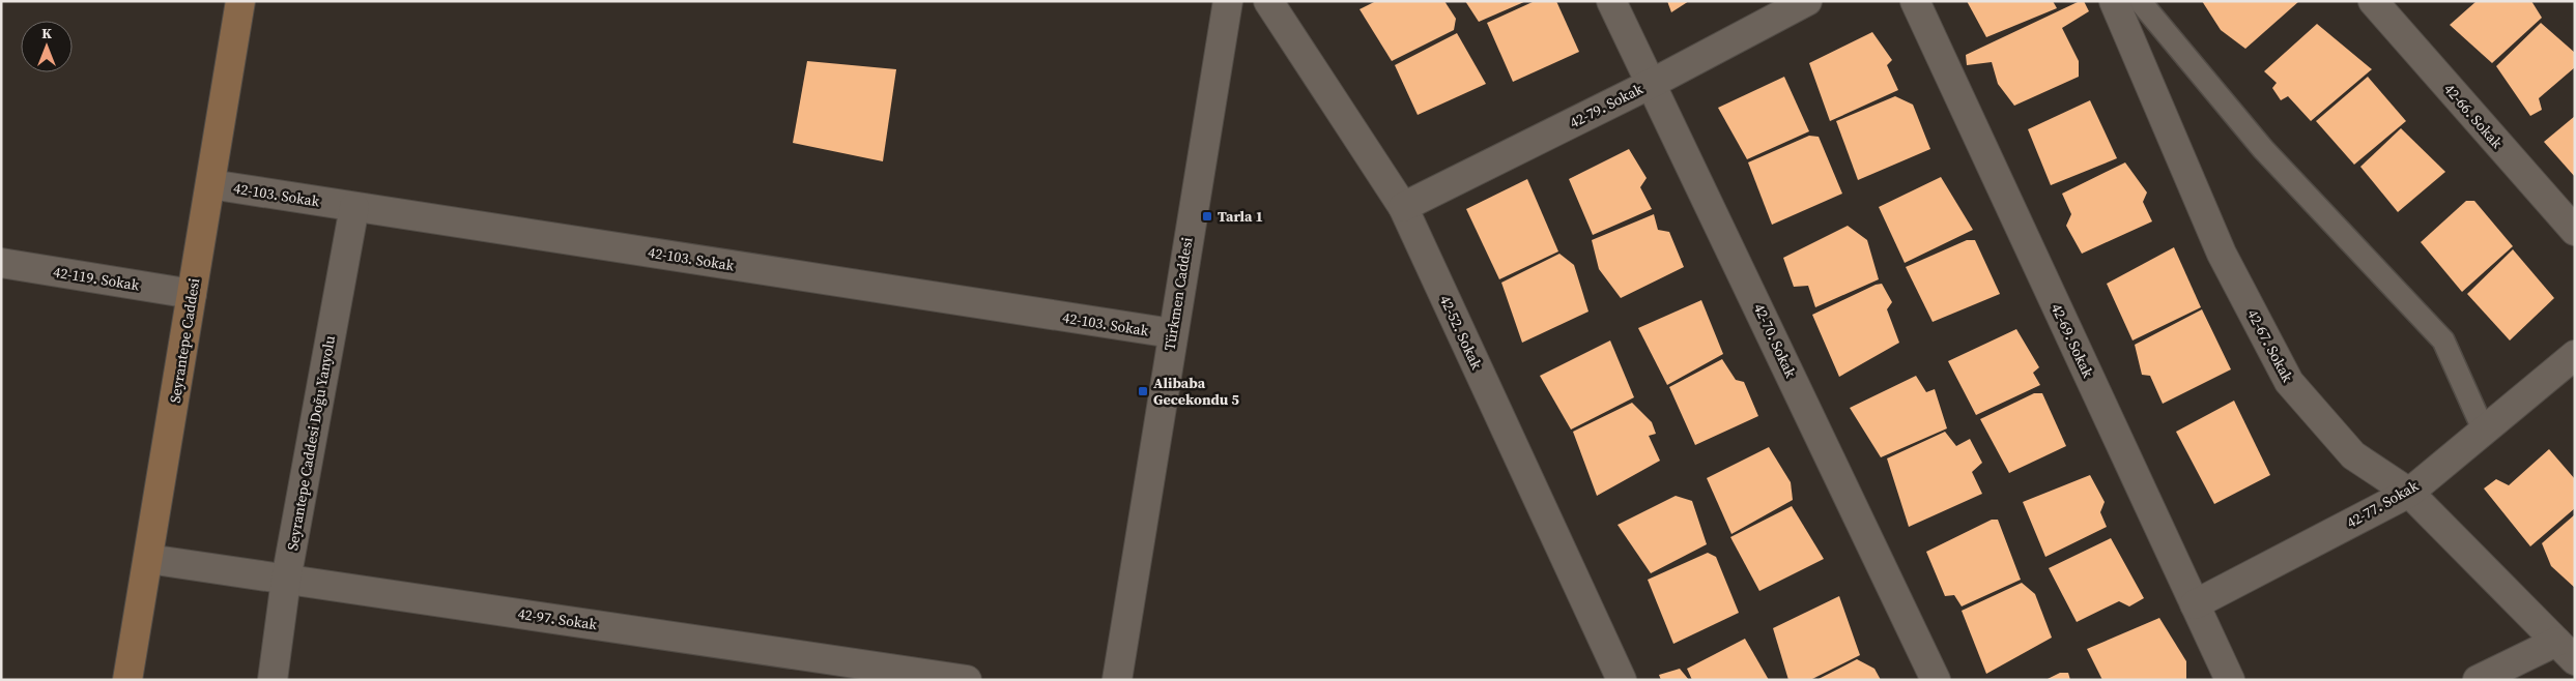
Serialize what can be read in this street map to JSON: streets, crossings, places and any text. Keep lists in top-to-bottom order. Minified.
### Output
{"streets":{"street":["42-79. Sokak","42-66. Sokak","42-103. Sokak","42-119. Sokak","Türkmen Caddesi","42-52. Sokak","Seyrantepe Caddesi","42-70. Sokak","42-69. Sokak","42-67. Sokak","Seyrantepe Caddesi Doğu Yanyolu","42-77. Sokak","42-97. Sokak"]},"crossings":[["42-79. Sokak","42-52. Sokak"],["42-79. Sokak","42-70. Sokak"],["42-103. Sokak","Türkmen Caddesi"],["42-103. Sokak","Seyrantepe Caddesi"],["42-103. Sokak","Seyrantepe Caddesi Doğu Yanyolu"],["42-119. Sokak","Seyrantepe Caddesi"],["Seyrantepe Caddesi","42-97. Sokak"],["42-69. Sokak","42-77. Sokak"],["42-67. Sokak","42-77. Sokak"],["Seyrantepe Caddesi Doğu Yanyolu","42-97. Sokak"]],"places":{"transit":["Tarla 1","Alibaba Gecekondu 5"]},"north":"top"}
